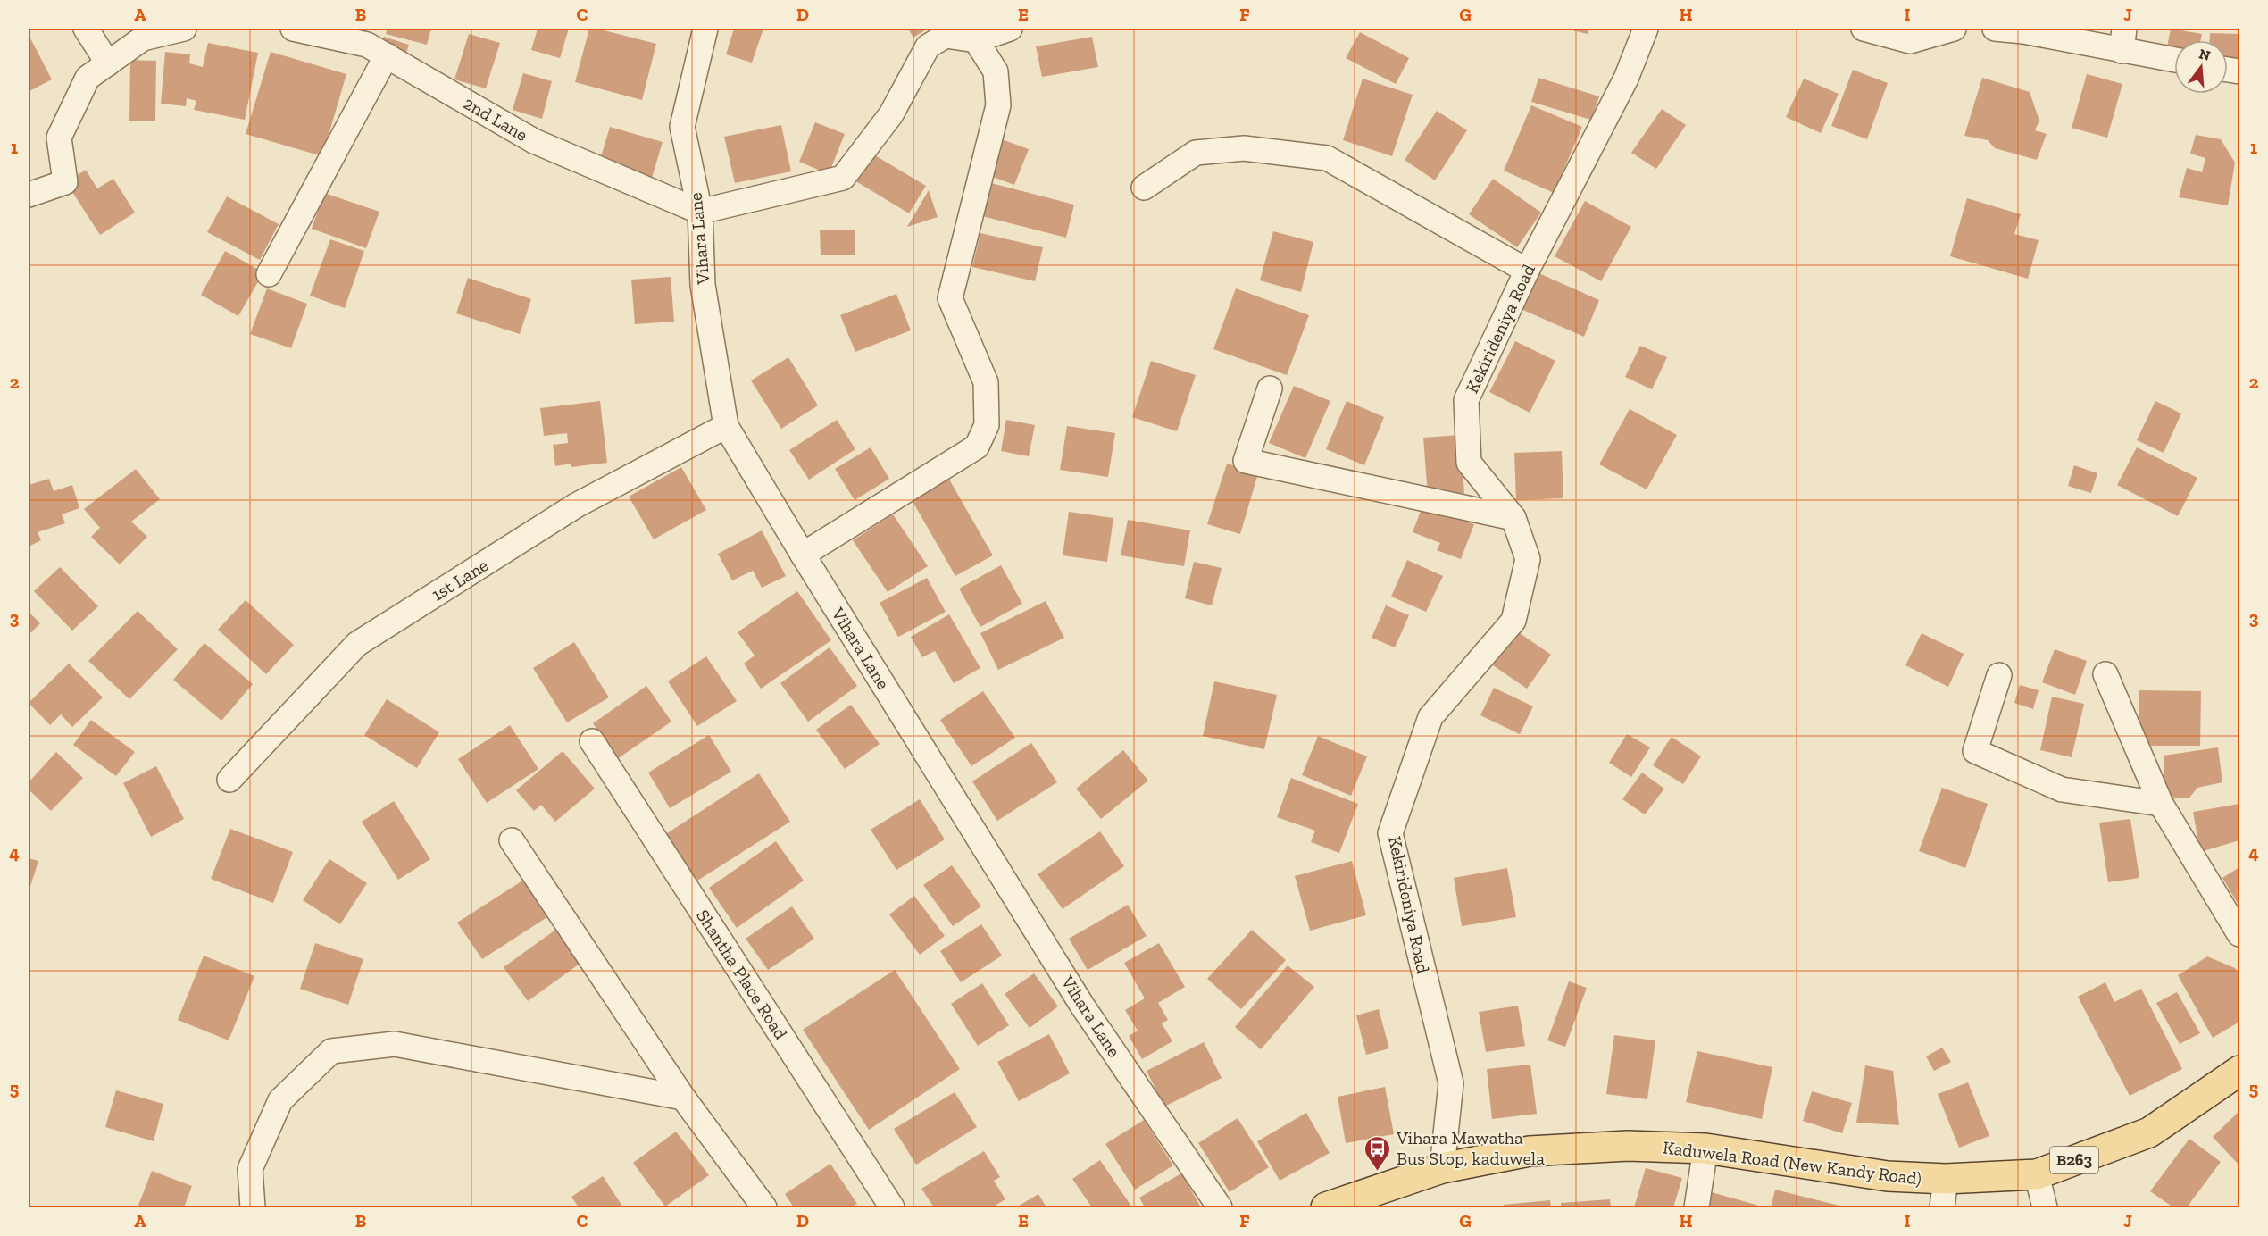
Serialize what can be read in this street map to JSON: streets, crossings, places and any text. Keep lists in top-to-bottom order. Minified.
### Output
{"streets":{"main road":["B263","Kaduwela Road (New Kandy Road)"],"street":["2nd Lane","Vihara Lane","Kekirideniya Road","1st Lane","Shantha Place Road"]},"crossings":[["2nd Lane","Vihara Lane"],["Vihara Lane","1st Lane"],["Kekirideniya Road","Kaduwela Road (New Kandy Road)"]],"places":{"bus stop":["Vihara Mawatha Bus Stop, kaduwela"]},"north":"top","grid":{"columns":["A","B","C","D","E","F","G","H","I","J"],"rows":["1","2","3","4","5"]}}
